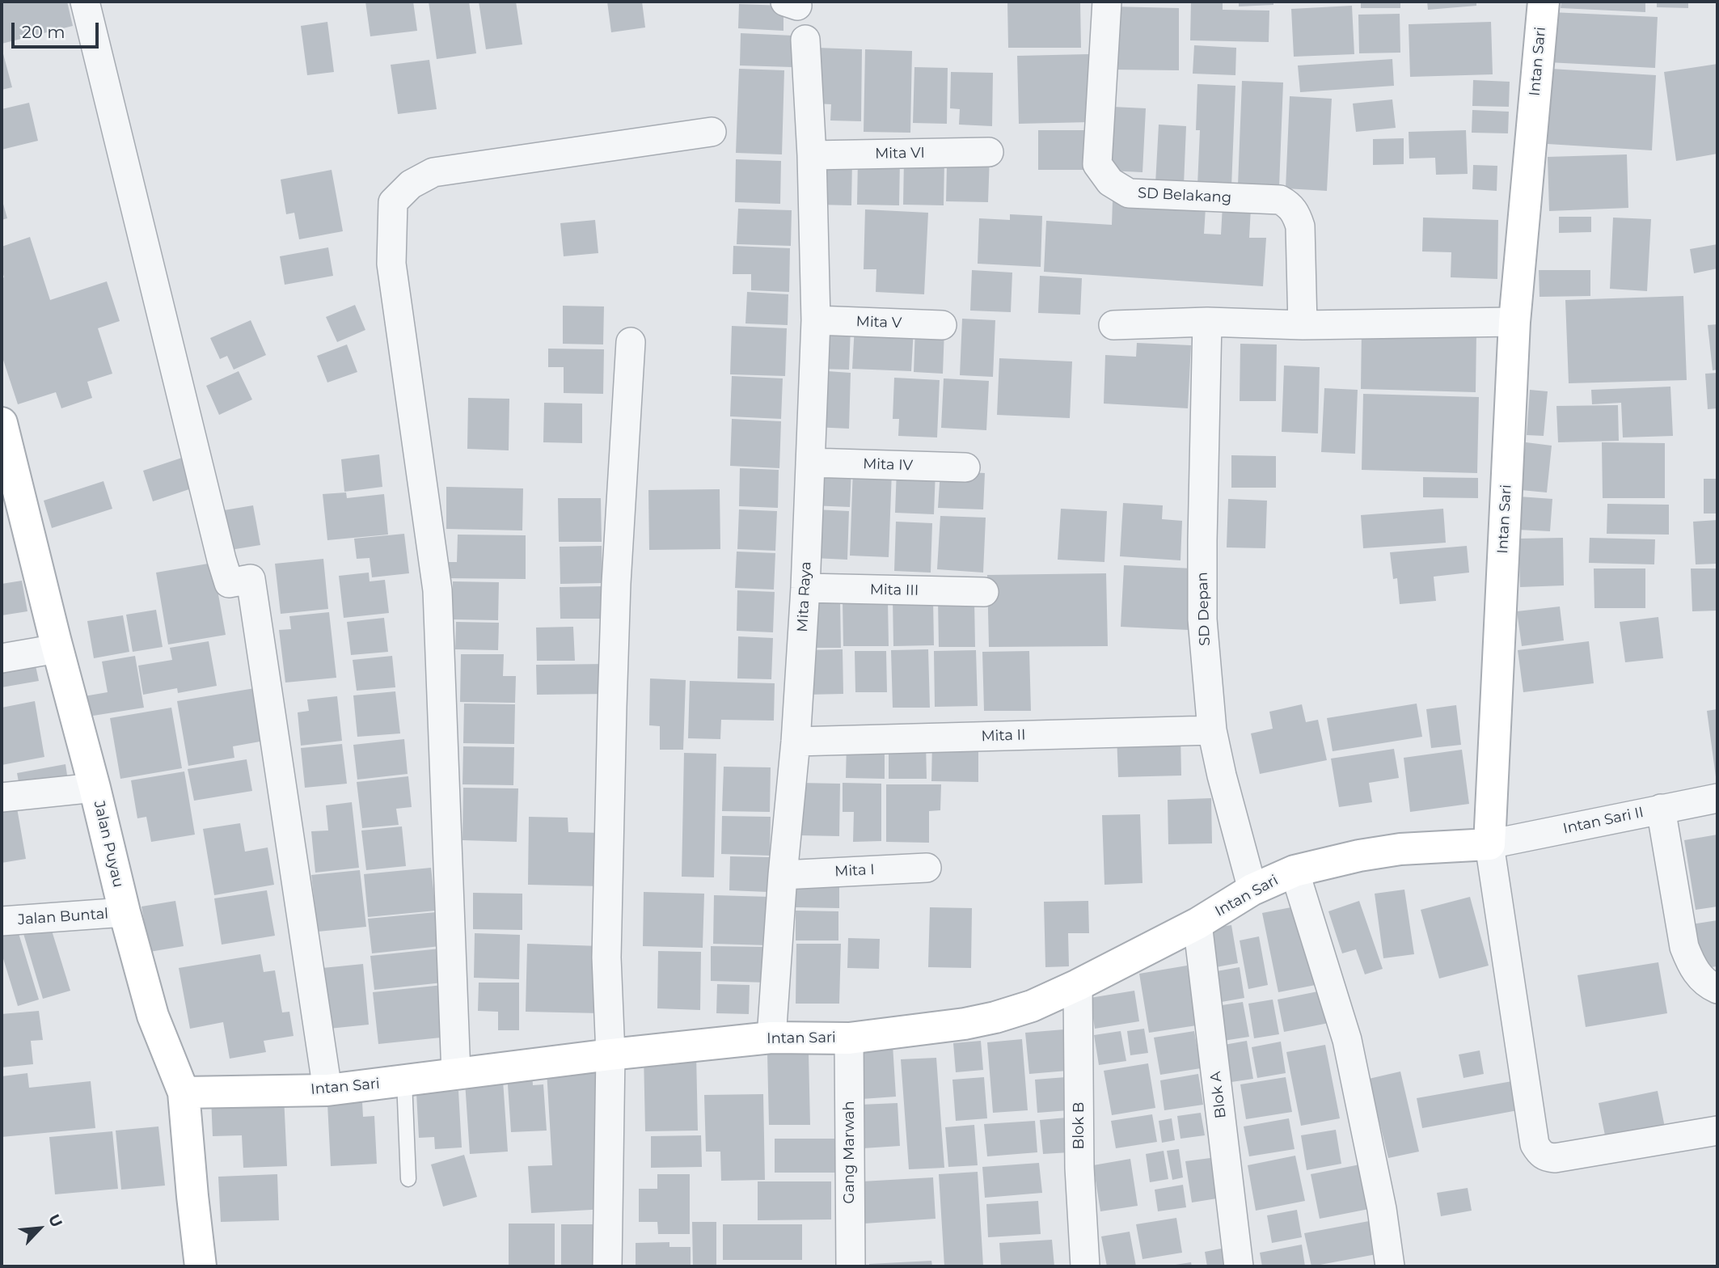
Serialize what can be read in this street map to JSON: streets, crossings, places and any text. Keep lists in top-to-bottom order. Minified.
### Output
{"streets":{"street":["Intan Sari","Mita VI","SD Belakang","Mita V","Mita IV","Mita III","Mita Raya","SD Depan","Mita II","Intan Sari II","Jalan Puyau","Mita I","Jalan Buntal","Blok A","Blok B","Gang Marwah"]},"crossings":[["Intan Sari","Mita Raya"],["Intan Sari","SD Depan"],["Intan Sari","Intan Sari II"],["Intan Sari","Jalan Puyau"],["Intan Sari","Blok A"],["Intan Sari","Blok B"],["Intan Sari","Gang Marwah"],["Mita VI","Mita Raya"],["Mita V","Mita Raya"],["Mita IV","Mita Raya"],["Mita III","Mita Raya"],["Mita Raya","Mita II"],["Mita Raya","Mita I"],["SD Depan","Mita II"],["Jalan Puyau","Jalan Buntal"]],"scale_bar":"20 m","north":"top right"}
